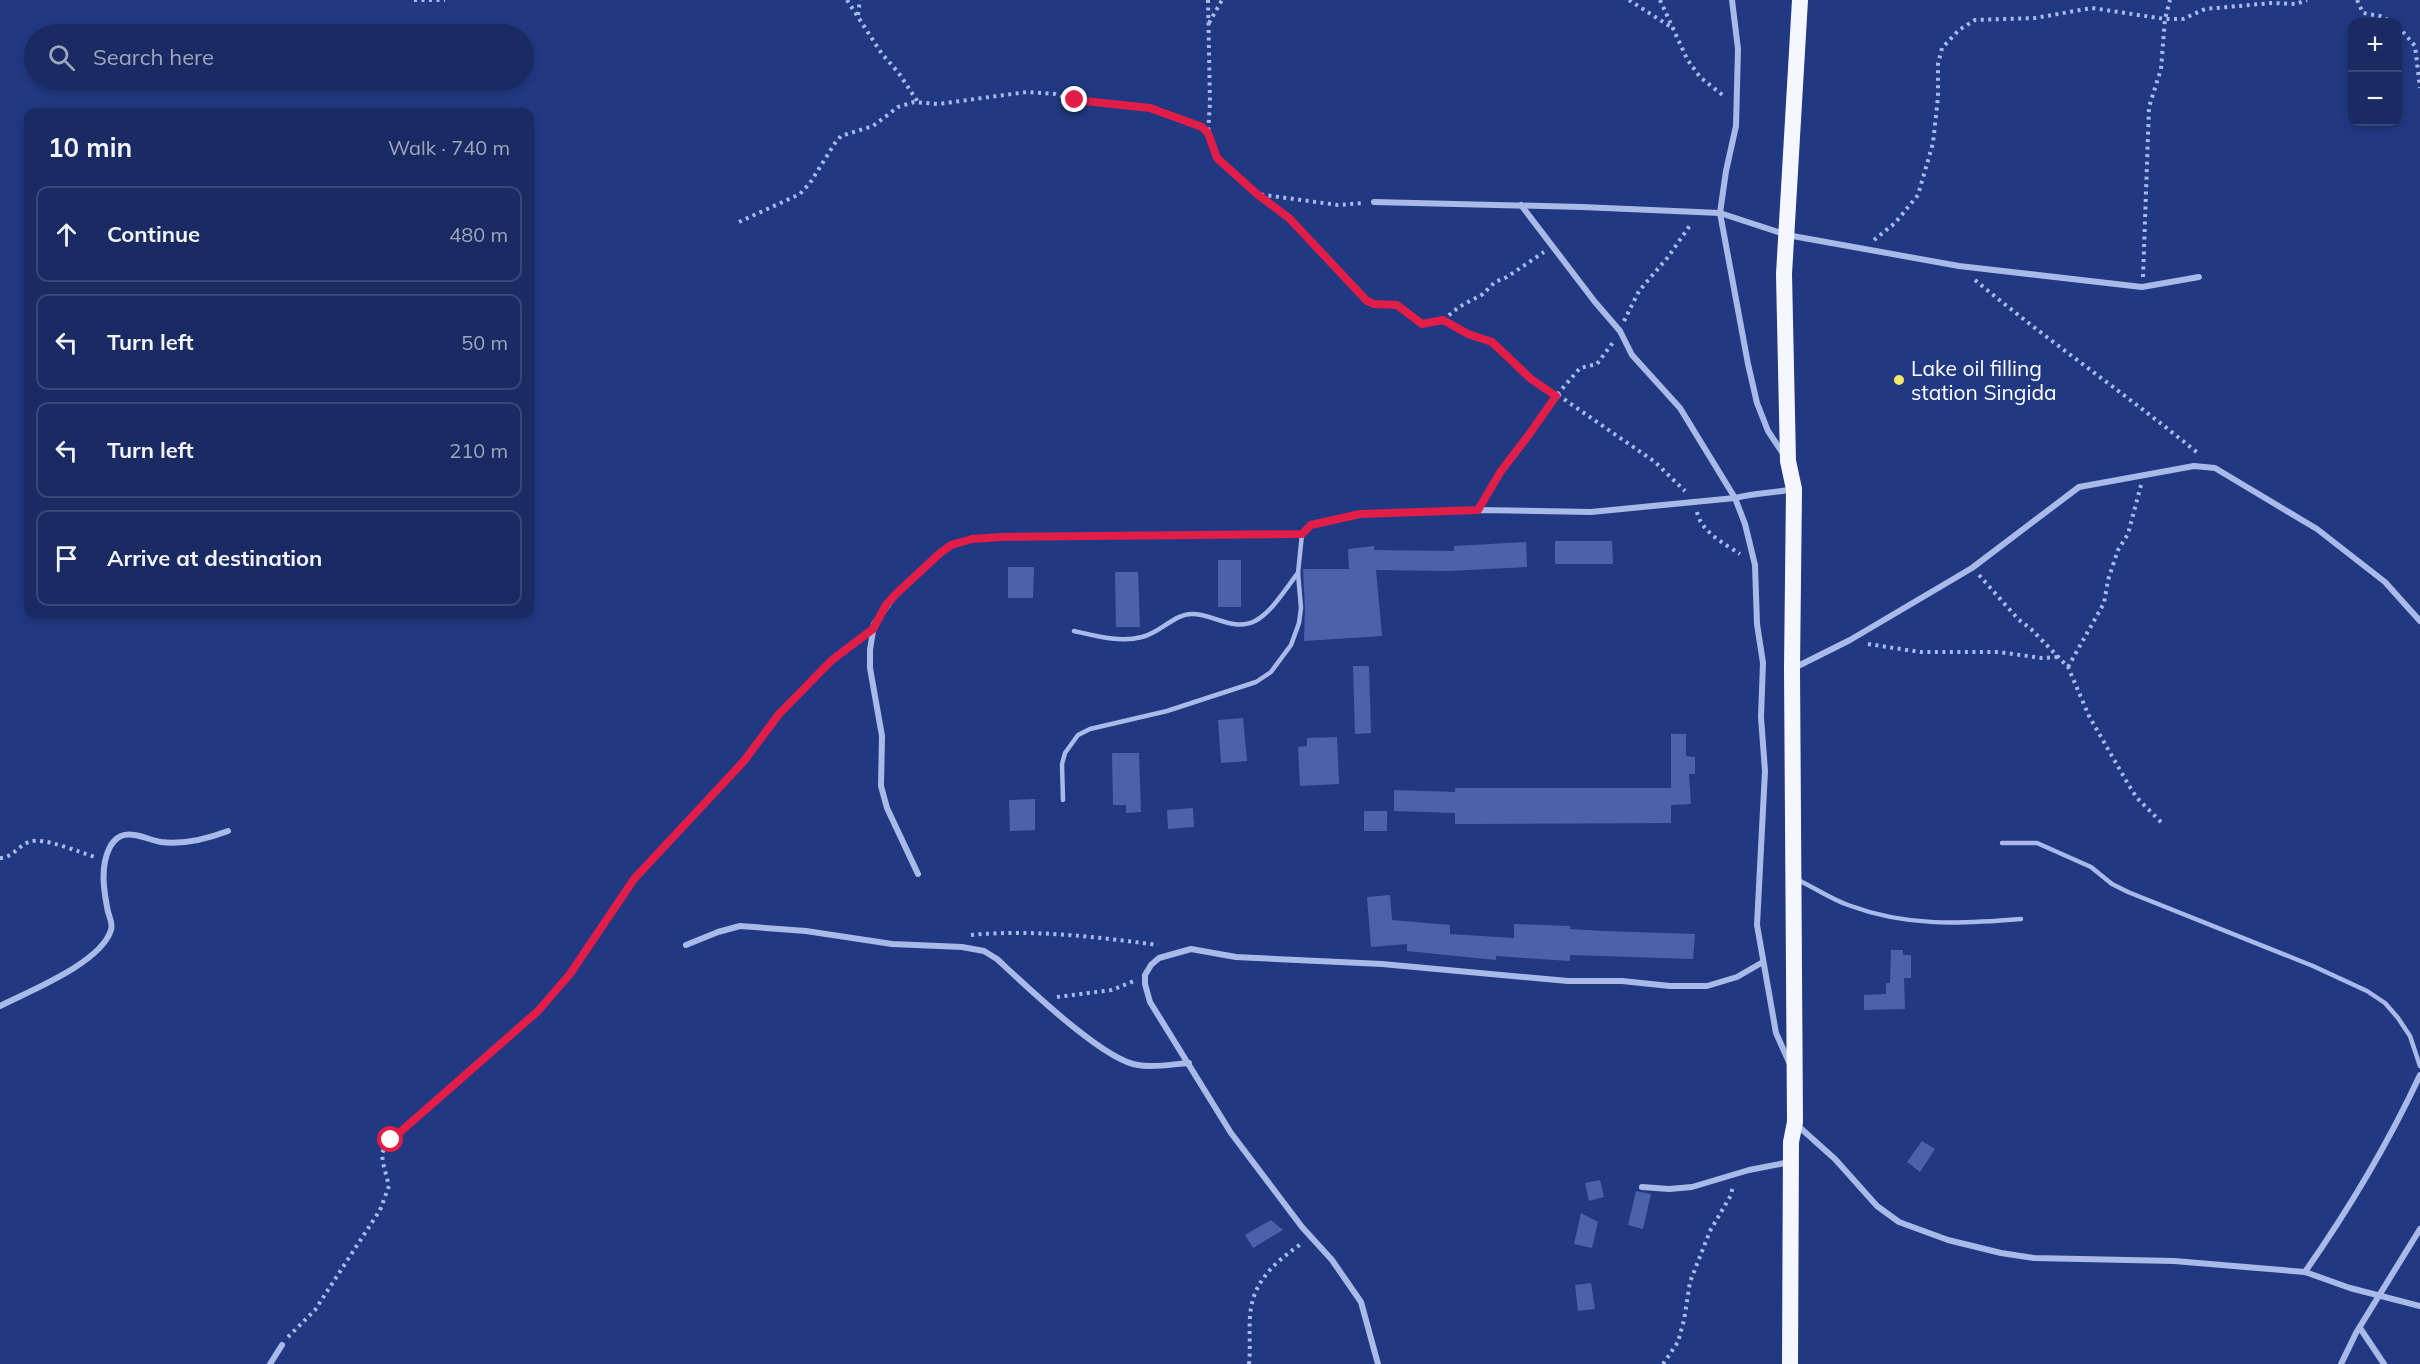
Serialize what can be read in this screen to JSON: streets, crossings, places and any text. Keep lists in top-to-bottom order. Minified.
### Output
{"places":["Lake oil filling station Singida"],"page":{"map_buttons":["+","−"],"search":"Search here","heading":["10 min","Walk · 740 m"],"list":[["Continue","480 m"],["Turn left","50 m"],["Turn left","210 m"],"Arrive at destination"]}}
